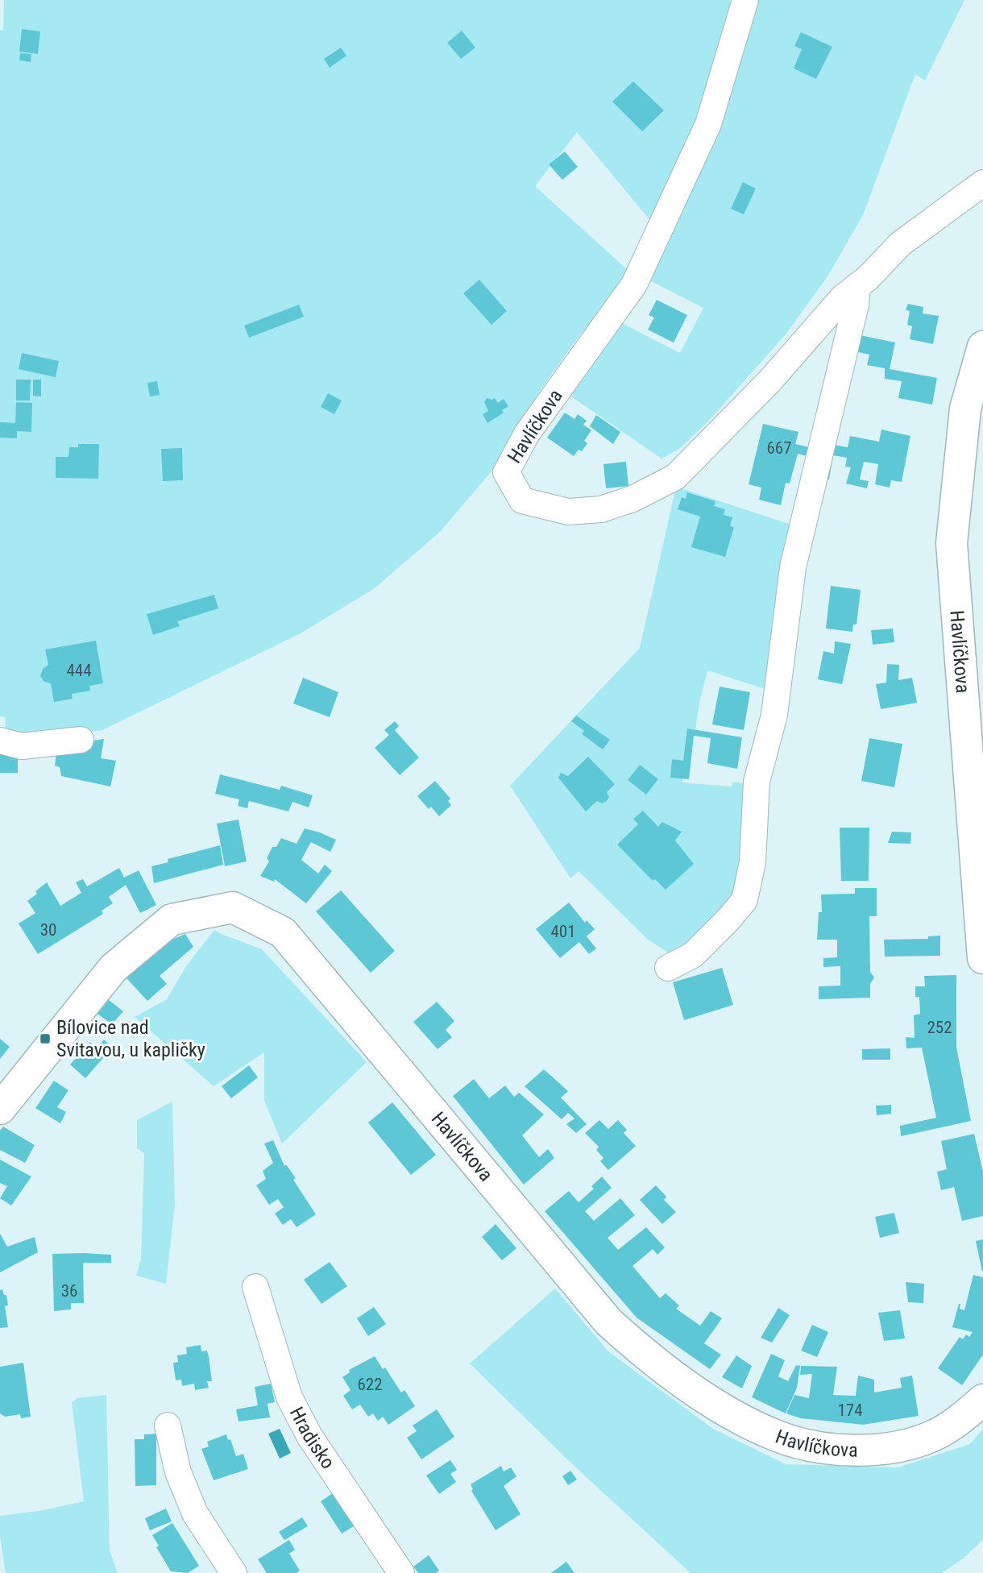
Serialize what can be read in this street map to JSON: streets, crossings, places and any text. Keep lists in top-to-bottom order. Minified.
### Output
{"streets":{"main road":["Havlíčkova"],"street":["Hradisko"]},"places":{"transit":["Bílovice nad Svitavou, u kapličky"]},"house_numbers":["667","444","30","401","252","36","622","174"]}
